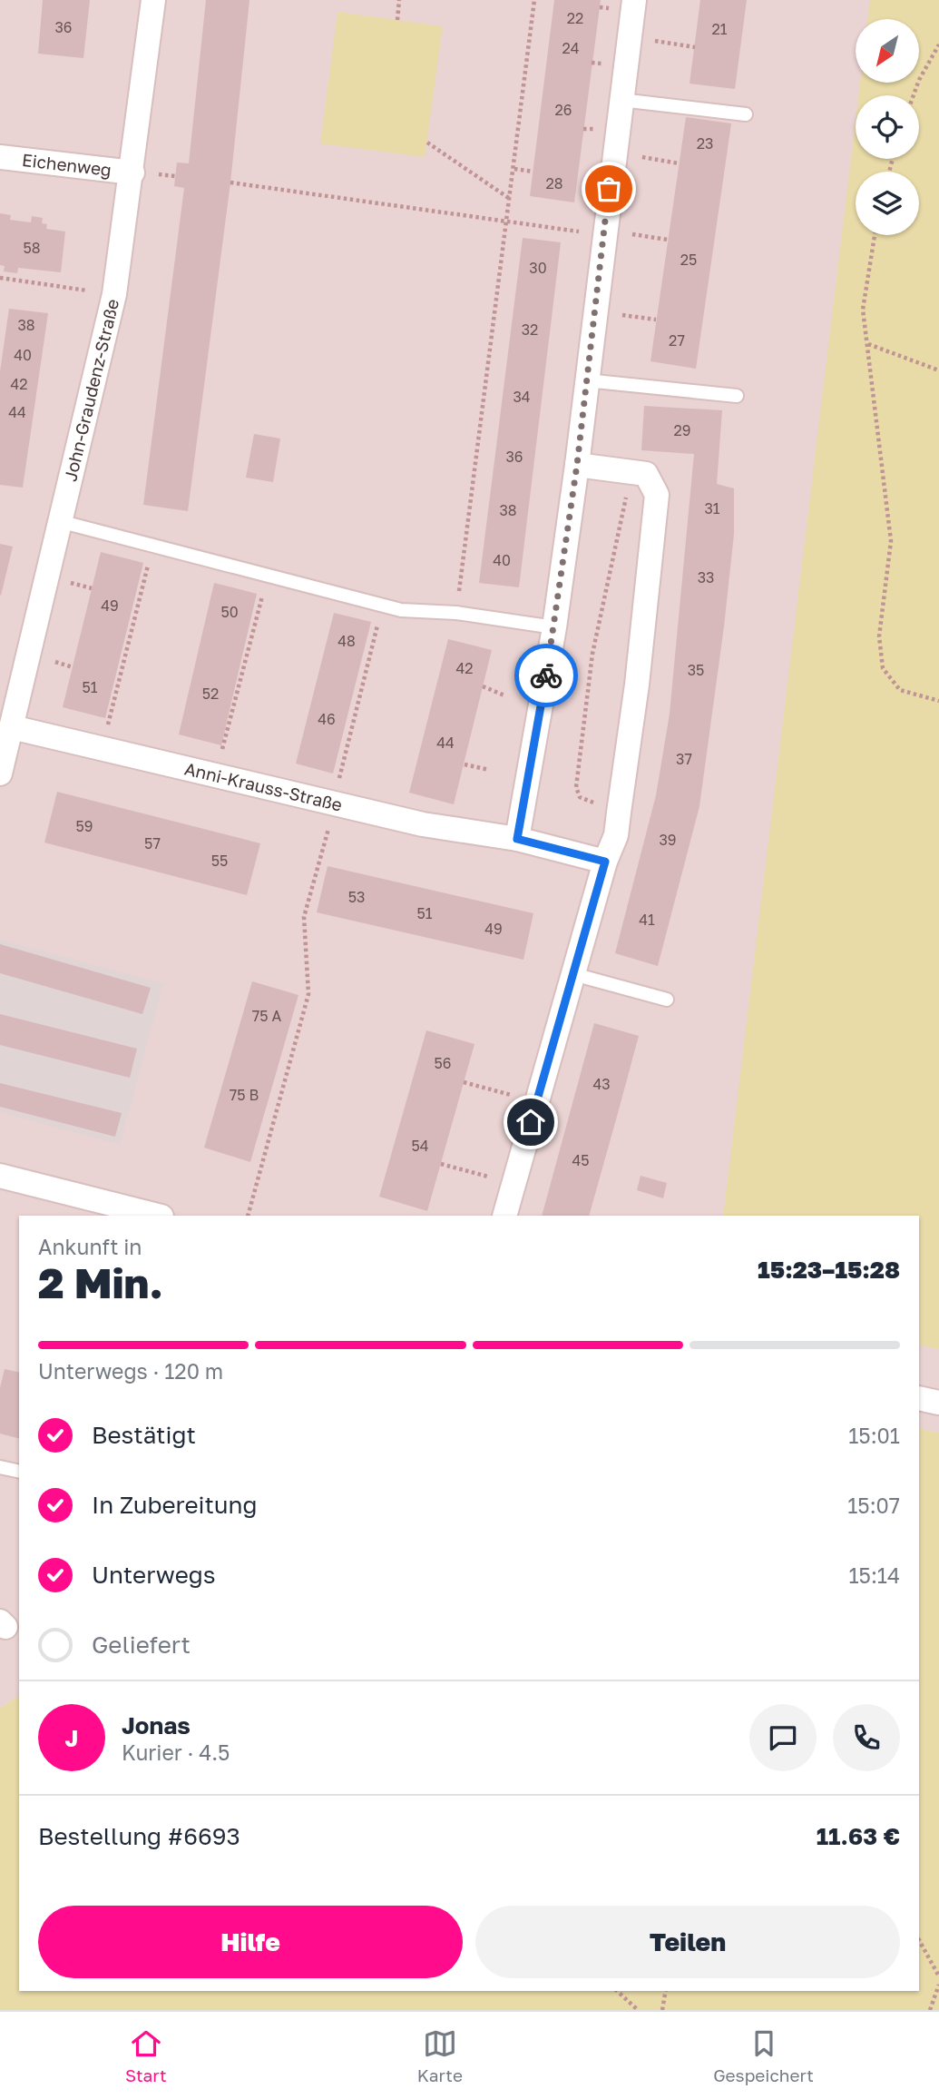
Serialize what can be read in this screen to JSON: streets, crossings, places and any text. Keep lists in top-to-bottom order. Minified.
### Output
{"streets":{"street":["Eichenweg","John-Graudenz-Straße","Anni-Krauss-Straße"]},"crossings":[["Eichenweg","John-Graudenz-Straße"],["John-Graudenz-Straße","Anni-Krauss-Straße"]],"house_numbers":["22","36","21","24","26","23","28","58","25","30","38","32","27","40","42","34","44","29","36","31","38","40","33","49","50","48","42","35","51","52","46","44","37","59","39","57","55","53","51","41","49","75 A","56","43","75 B","54","45"],"north":"bottom left","page":{"heading":["2 Min.","Ankunft in","15:23–15:28"],"panel":["Jonas","Kurier · 4.5","Bestellung #6693","11.63 €"],"bar":"Unterwegs · 120 m","list":[["Bestätigt","15:01"],["In Zubereitung","15:07"],["Unterwegs","15:14"],"Geliefert"],"round":"J","buttons":["Hilfe","Teilen"],"tabs":["Start","Karte","Gespeichert"]}}
